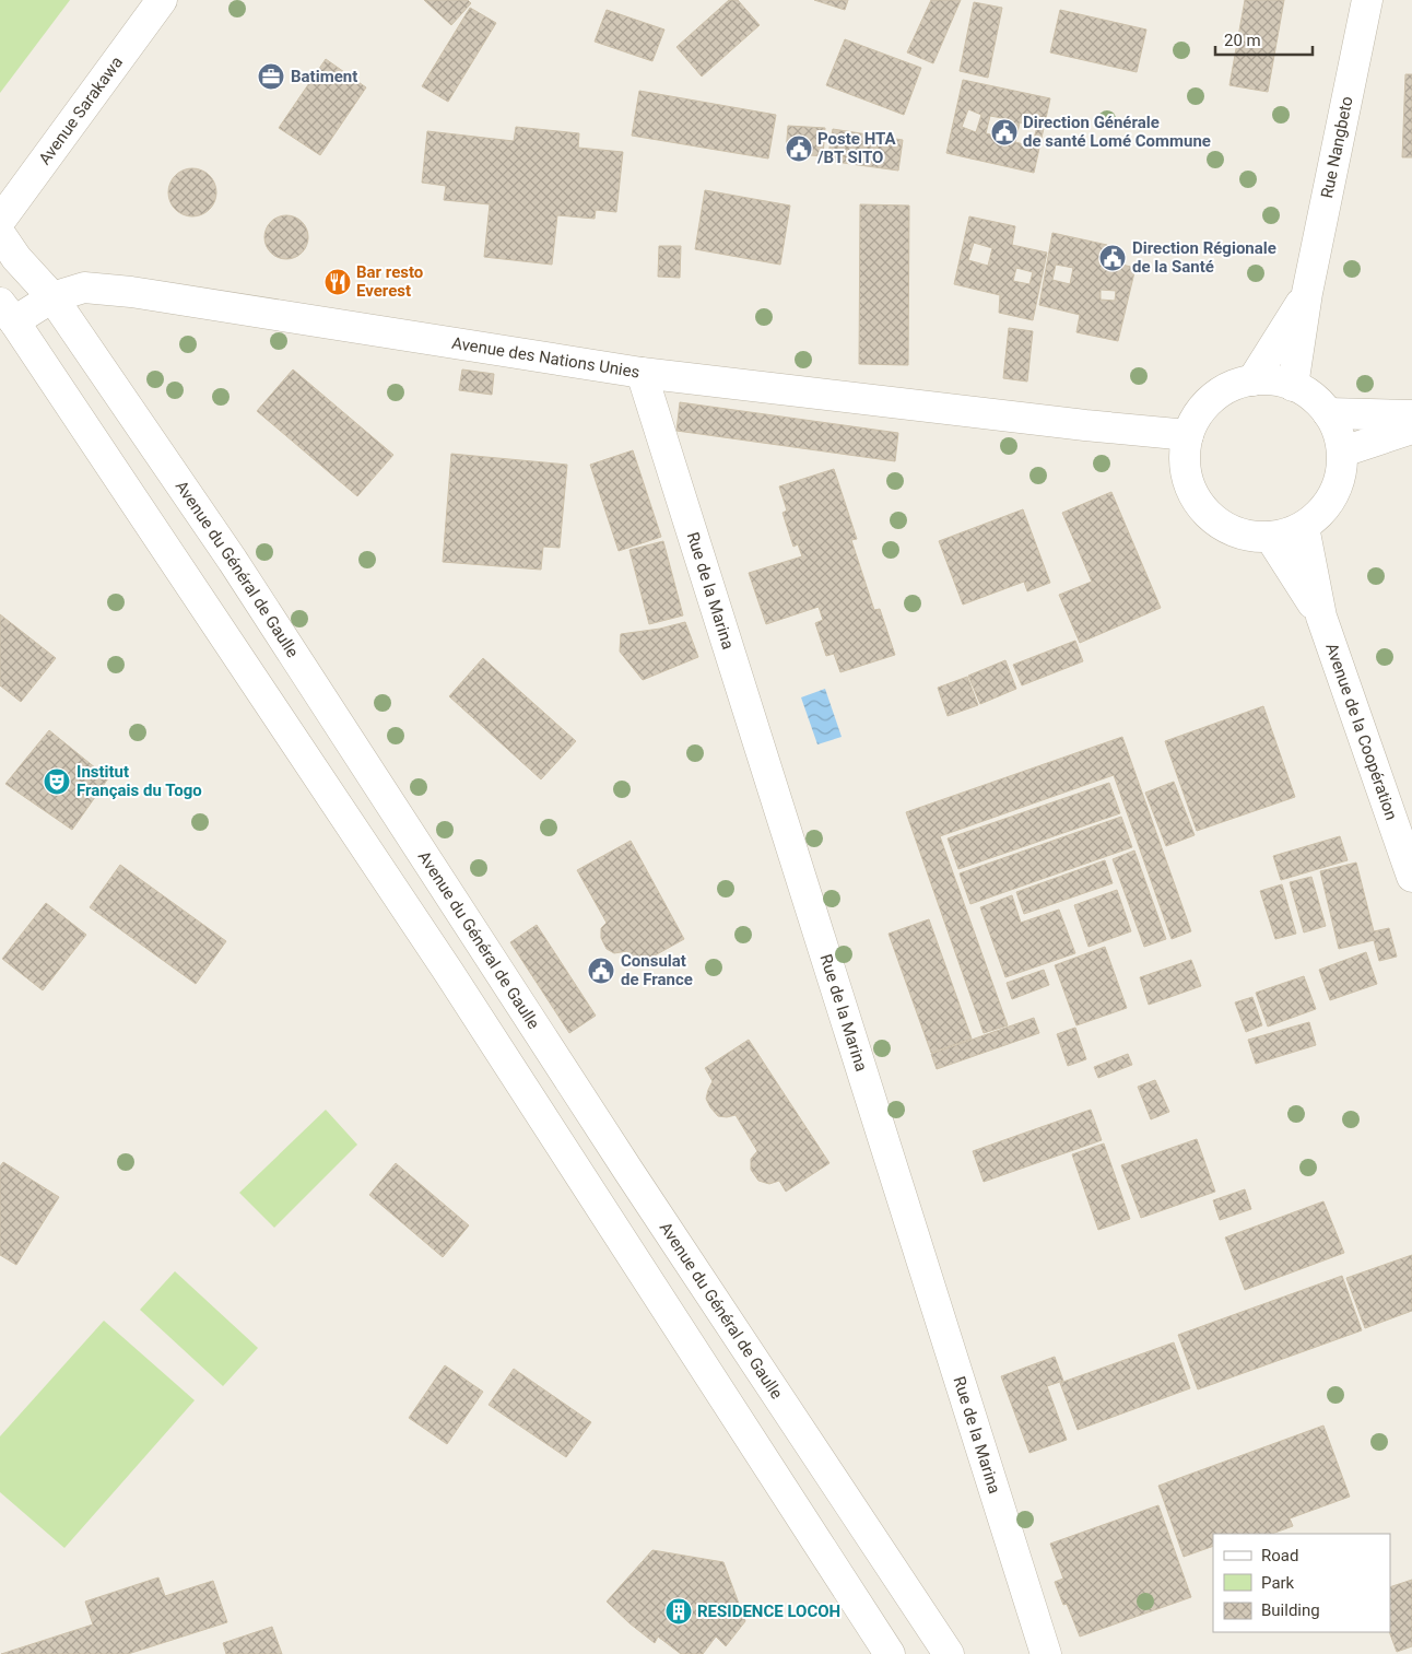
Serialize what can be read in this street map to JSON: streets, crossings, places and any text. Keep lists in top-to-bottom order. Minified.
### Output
{"streets":{"street":["Avenue Sarakawa","Rue Nangbeto","Avenue des Nations Unies","Avenue du Général de Gaulle","Rue de la Marina","Avenue de la Coopération"]},"crossings":[["Rue Nangbeto","Avenue des Nations Unies"],["Rue Nangbeto","Avenue de la Coopération"],["Avenue des Nations Unies","Avenue du Général de Gaulle"],["Avenue des Nations Unies","Rue de la Marina"],["Avenue des Nations Unies","Avenue de la Coopération"]],"places":{"office":["Batiment"],"public building":["Direction Générale de santé Lomé Commune","Poste HTA /BT SITO","Direction Régionale de la Santé","Consulat de France"],"restaurant":["Bar resto Everest"],"theatre":["Institut Français du Togo"],"building":["RESIDENCE LOCOH"]},"legend":["Road","Park","Building"],"scale_bar":"20 m"}
